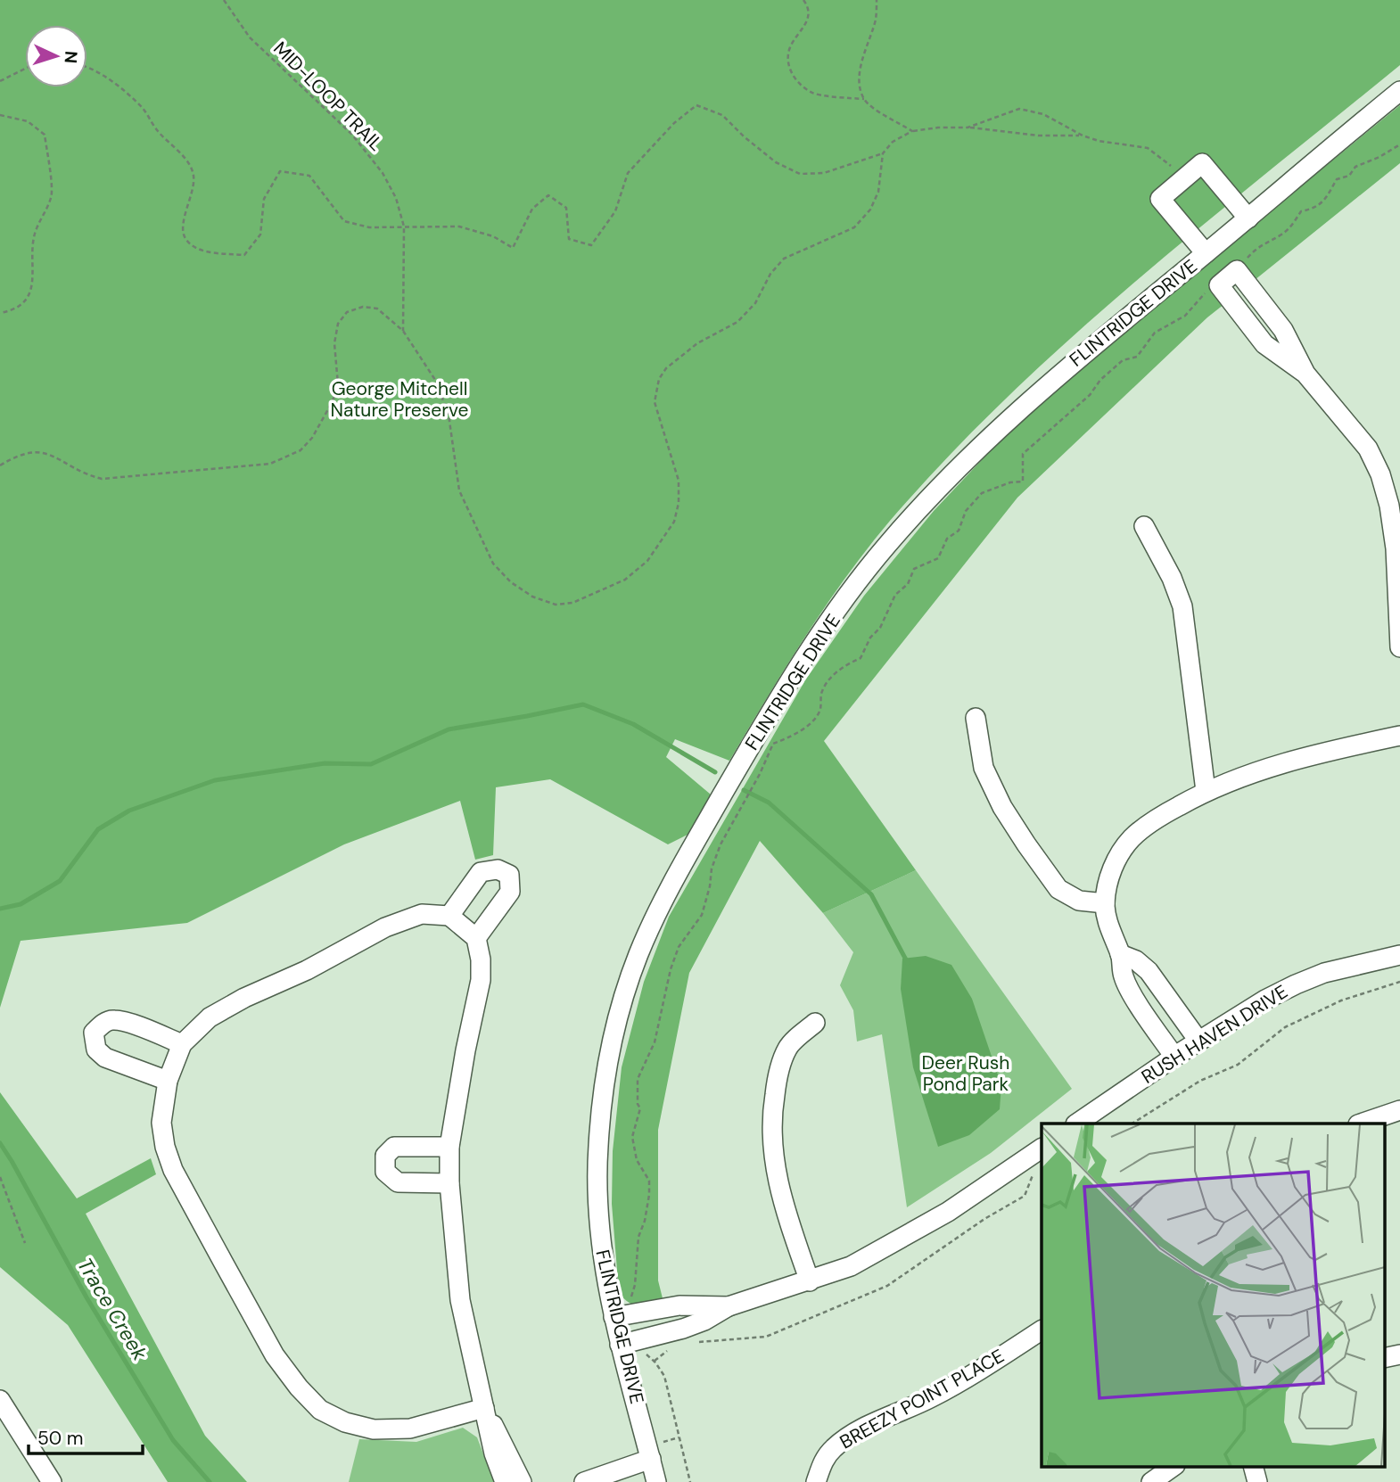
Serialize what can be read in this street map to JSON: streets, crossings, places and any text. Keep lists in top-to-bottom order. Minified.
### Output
{"streets":{"street":["FLINTRIDGE DRIVE","RUSH HAVEN DRIVE","BREEZY POINT PLACE"],"path":["MID-LOOP TRAIL"]},"water":["Trace Creek"],"parks":["George Mitchell Nature Preserve","Deer Rush Pond Park"],"scale_bar":"50 m","north":"right"}
